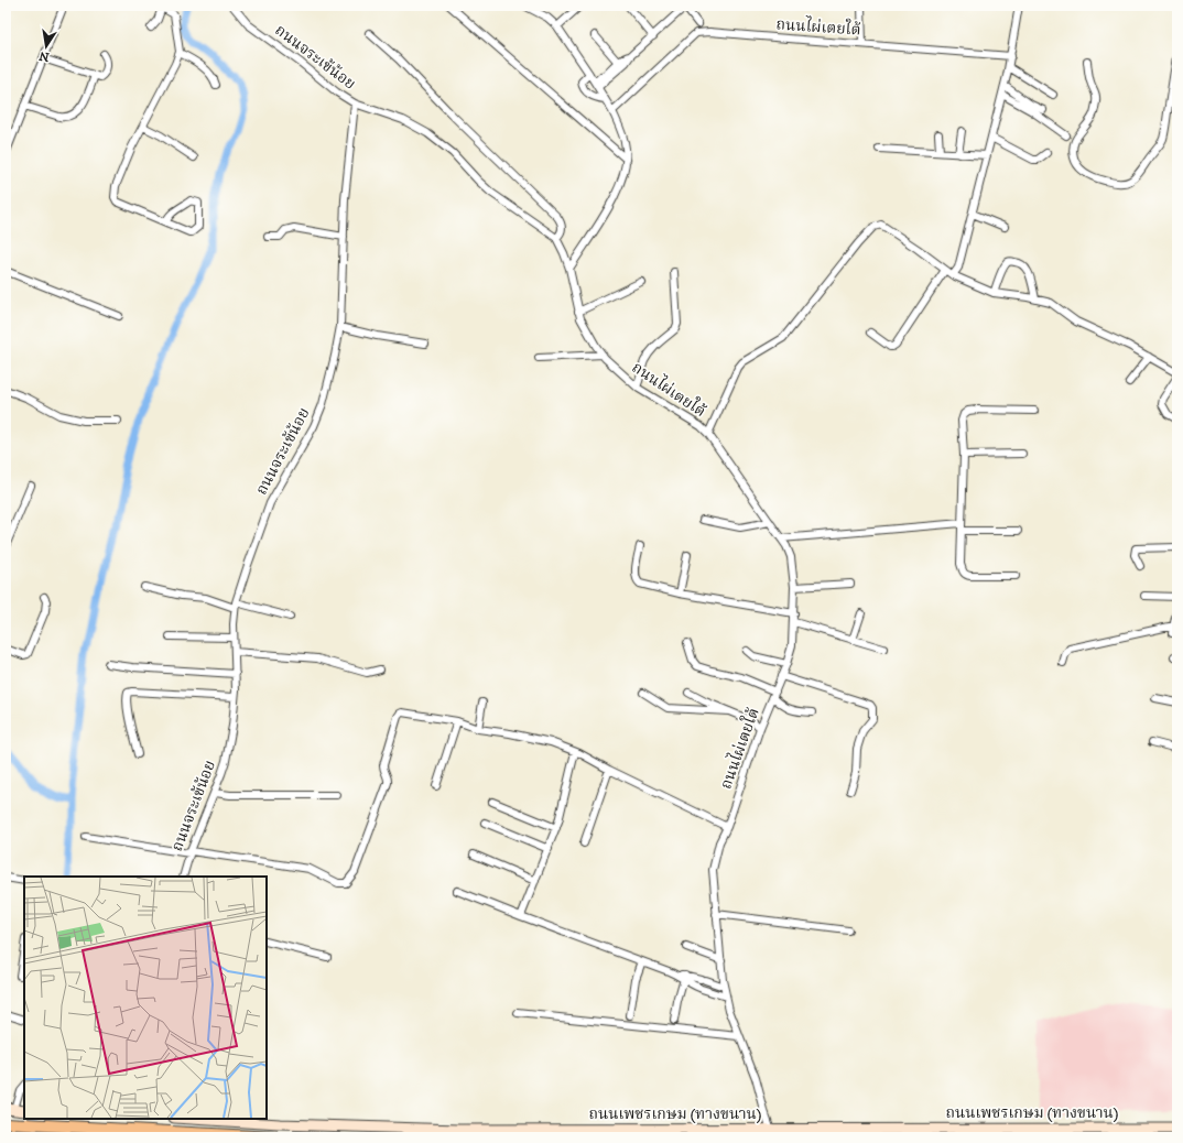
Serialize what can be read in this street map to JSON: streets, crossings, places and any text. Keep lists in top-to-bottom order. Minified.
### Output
{"streets":{"main road":["ถนนเพชรเกษม (ทางขนาน)"],"street":["ถนนไผ่เตยใต้","ถนนจระเข้น้อย"]},"crossings":[["ถนนไผ่เตยใต้","ถนนเพชรเกษม (ทางขนาน)"]],"north":"bottom"}
